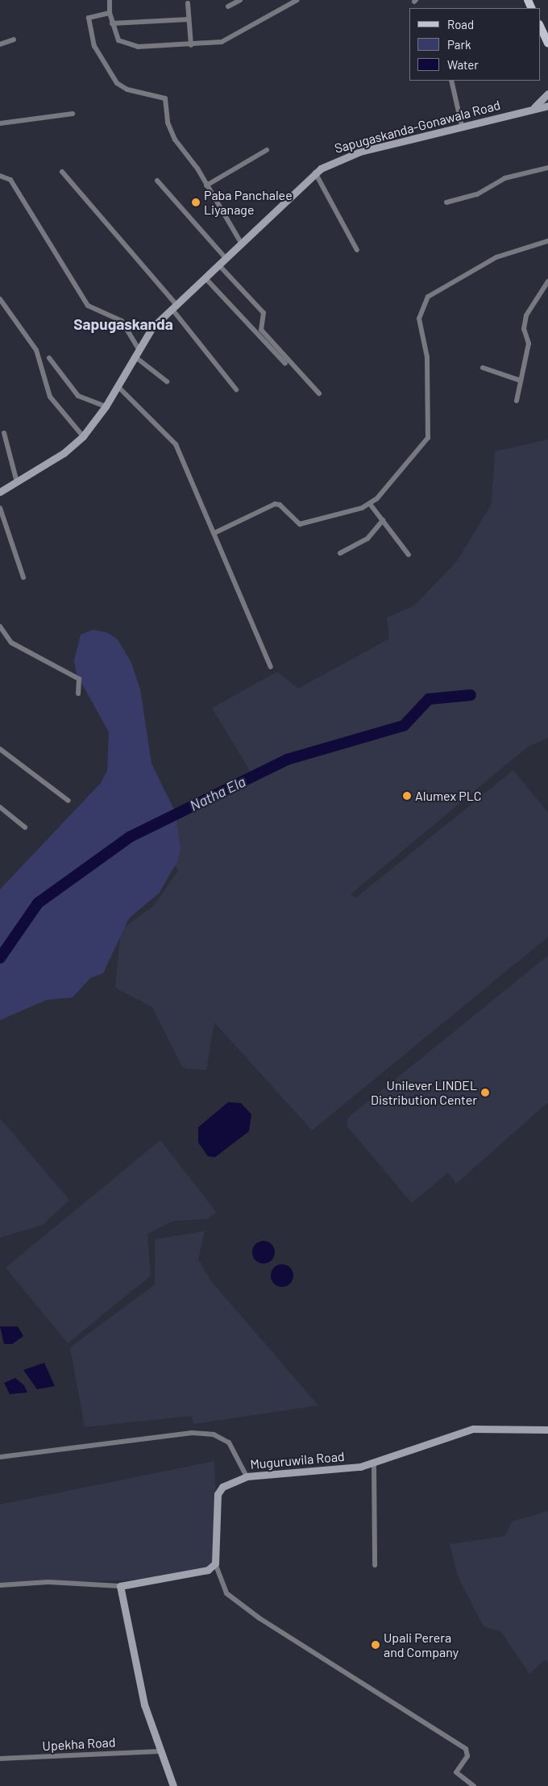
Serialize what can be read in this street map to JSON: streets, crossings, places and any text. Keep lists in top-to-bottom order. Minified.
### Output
{"streets":{"street":["Sapugaskanda-Gonawala Road","Muguruwila Road","Upekha Road"]},"districts":["Sapugaskanda"],"water":["Natha Ela"],"places":["Paba Panchalee Liyanage","Alumex PLC","Unilever LINDEL Distribution Center","Upali Perera and Company"],"legend":["Road","Park","Water"]}
